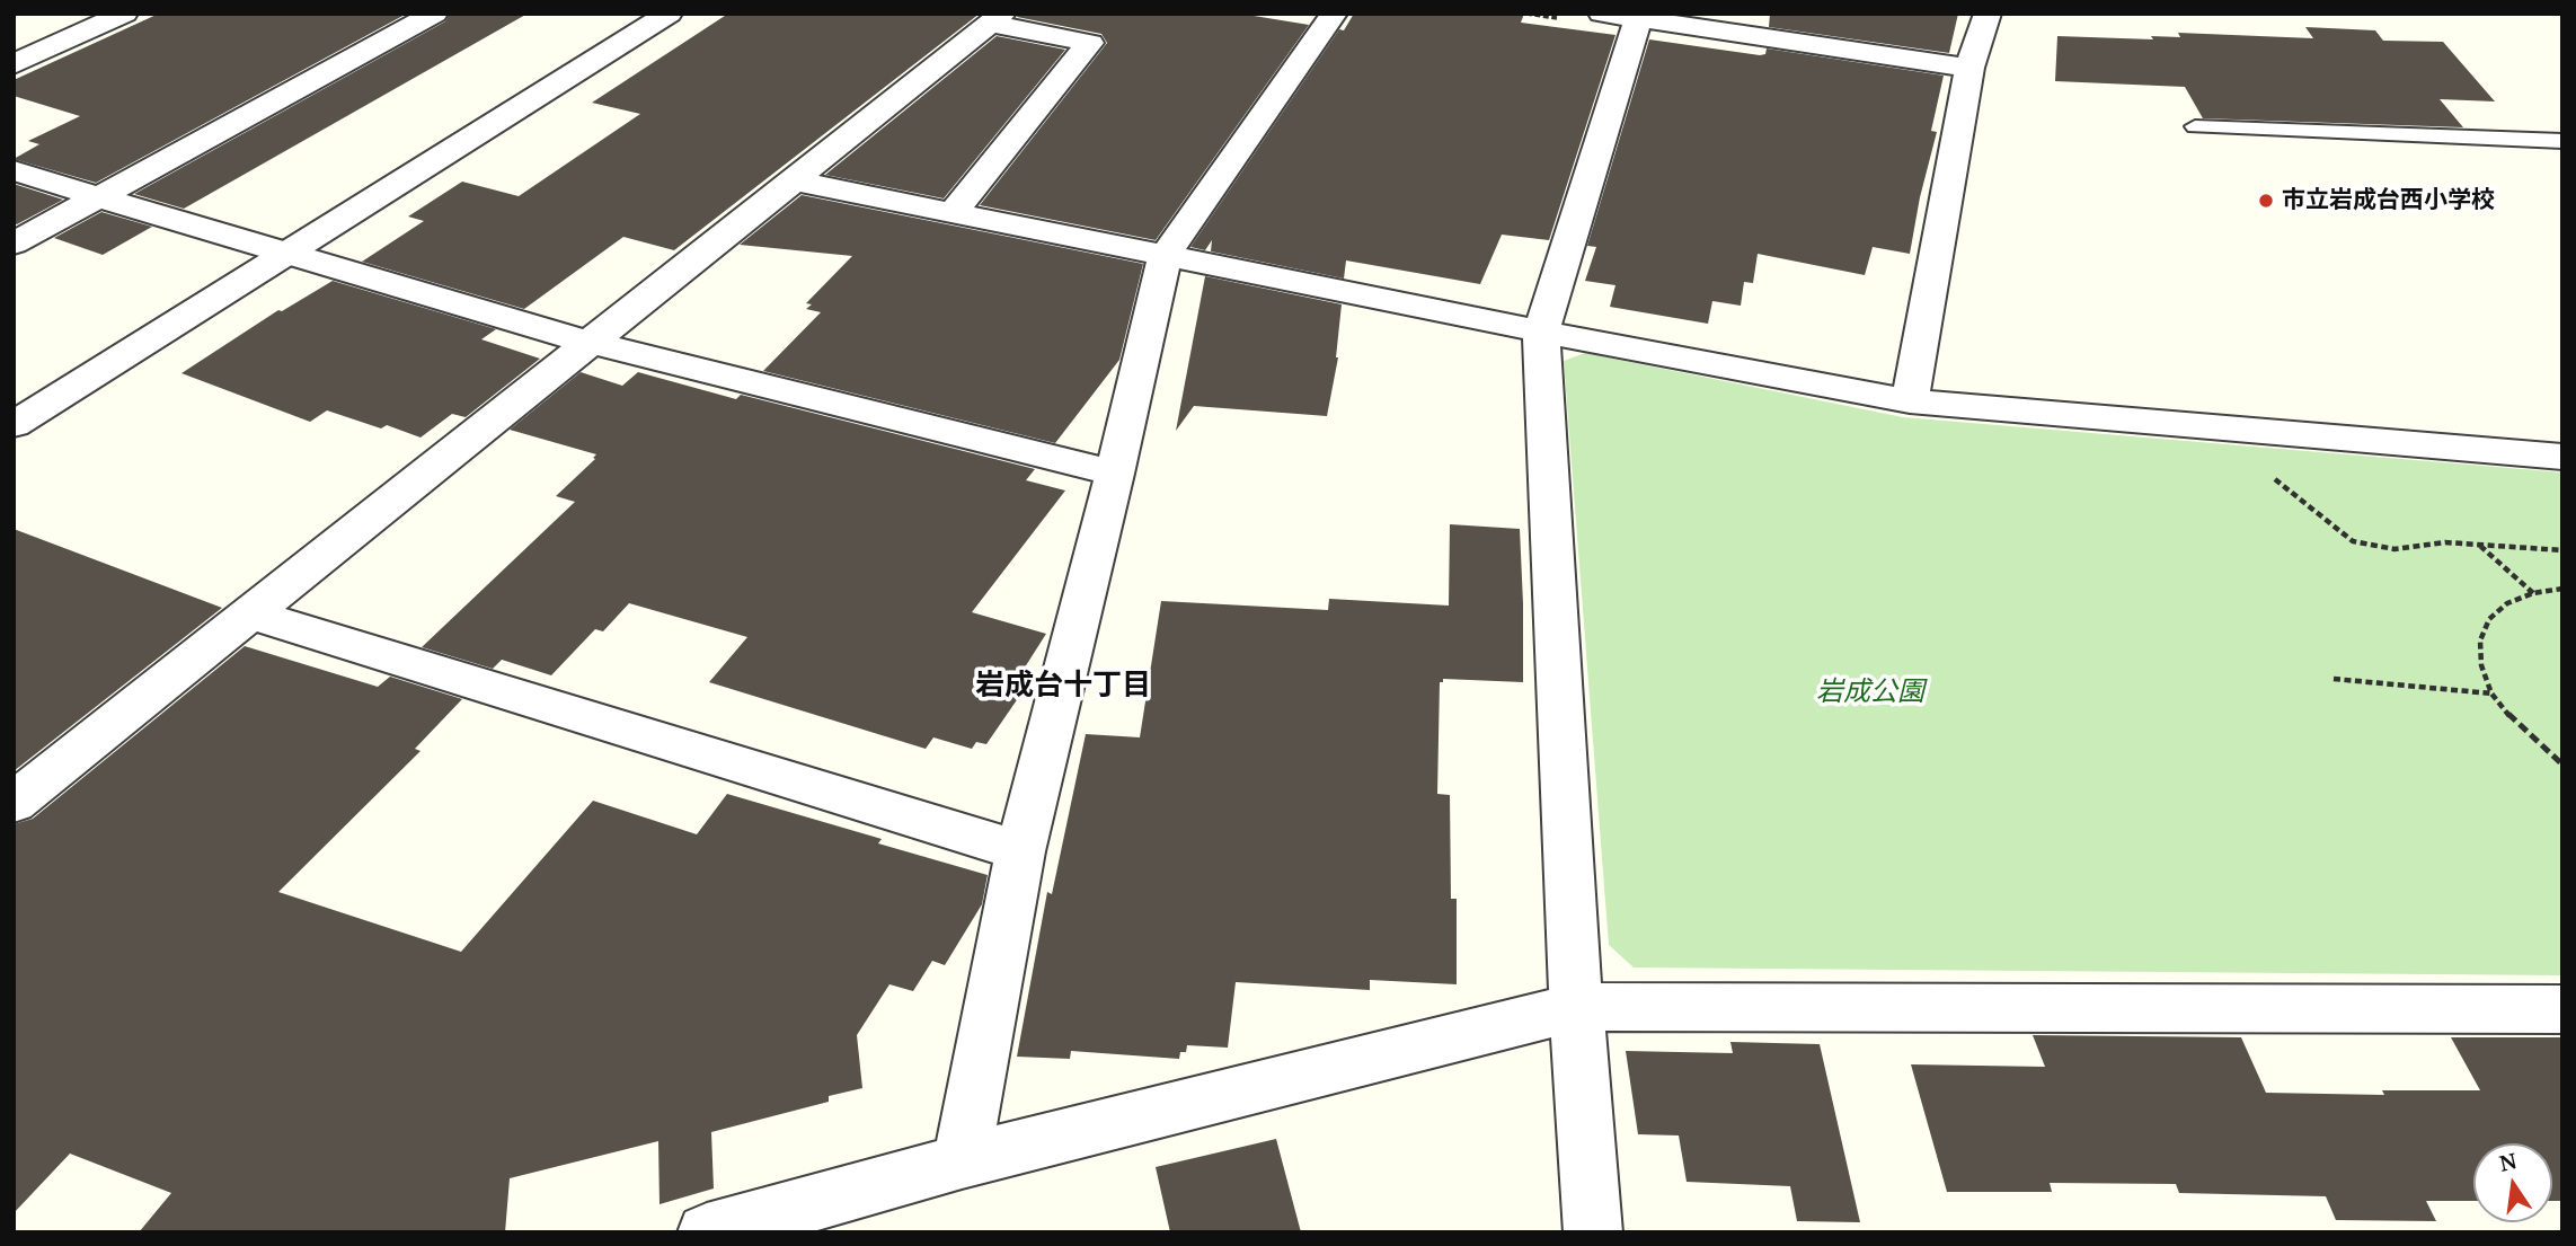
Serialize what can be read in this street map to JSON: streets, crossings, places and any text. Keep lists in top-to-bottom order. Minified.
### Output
{"districts":["岩成台十丁目"],"parks":["岩成公園"],"places":["市立岩成台西小学校"],"north":"top"}
